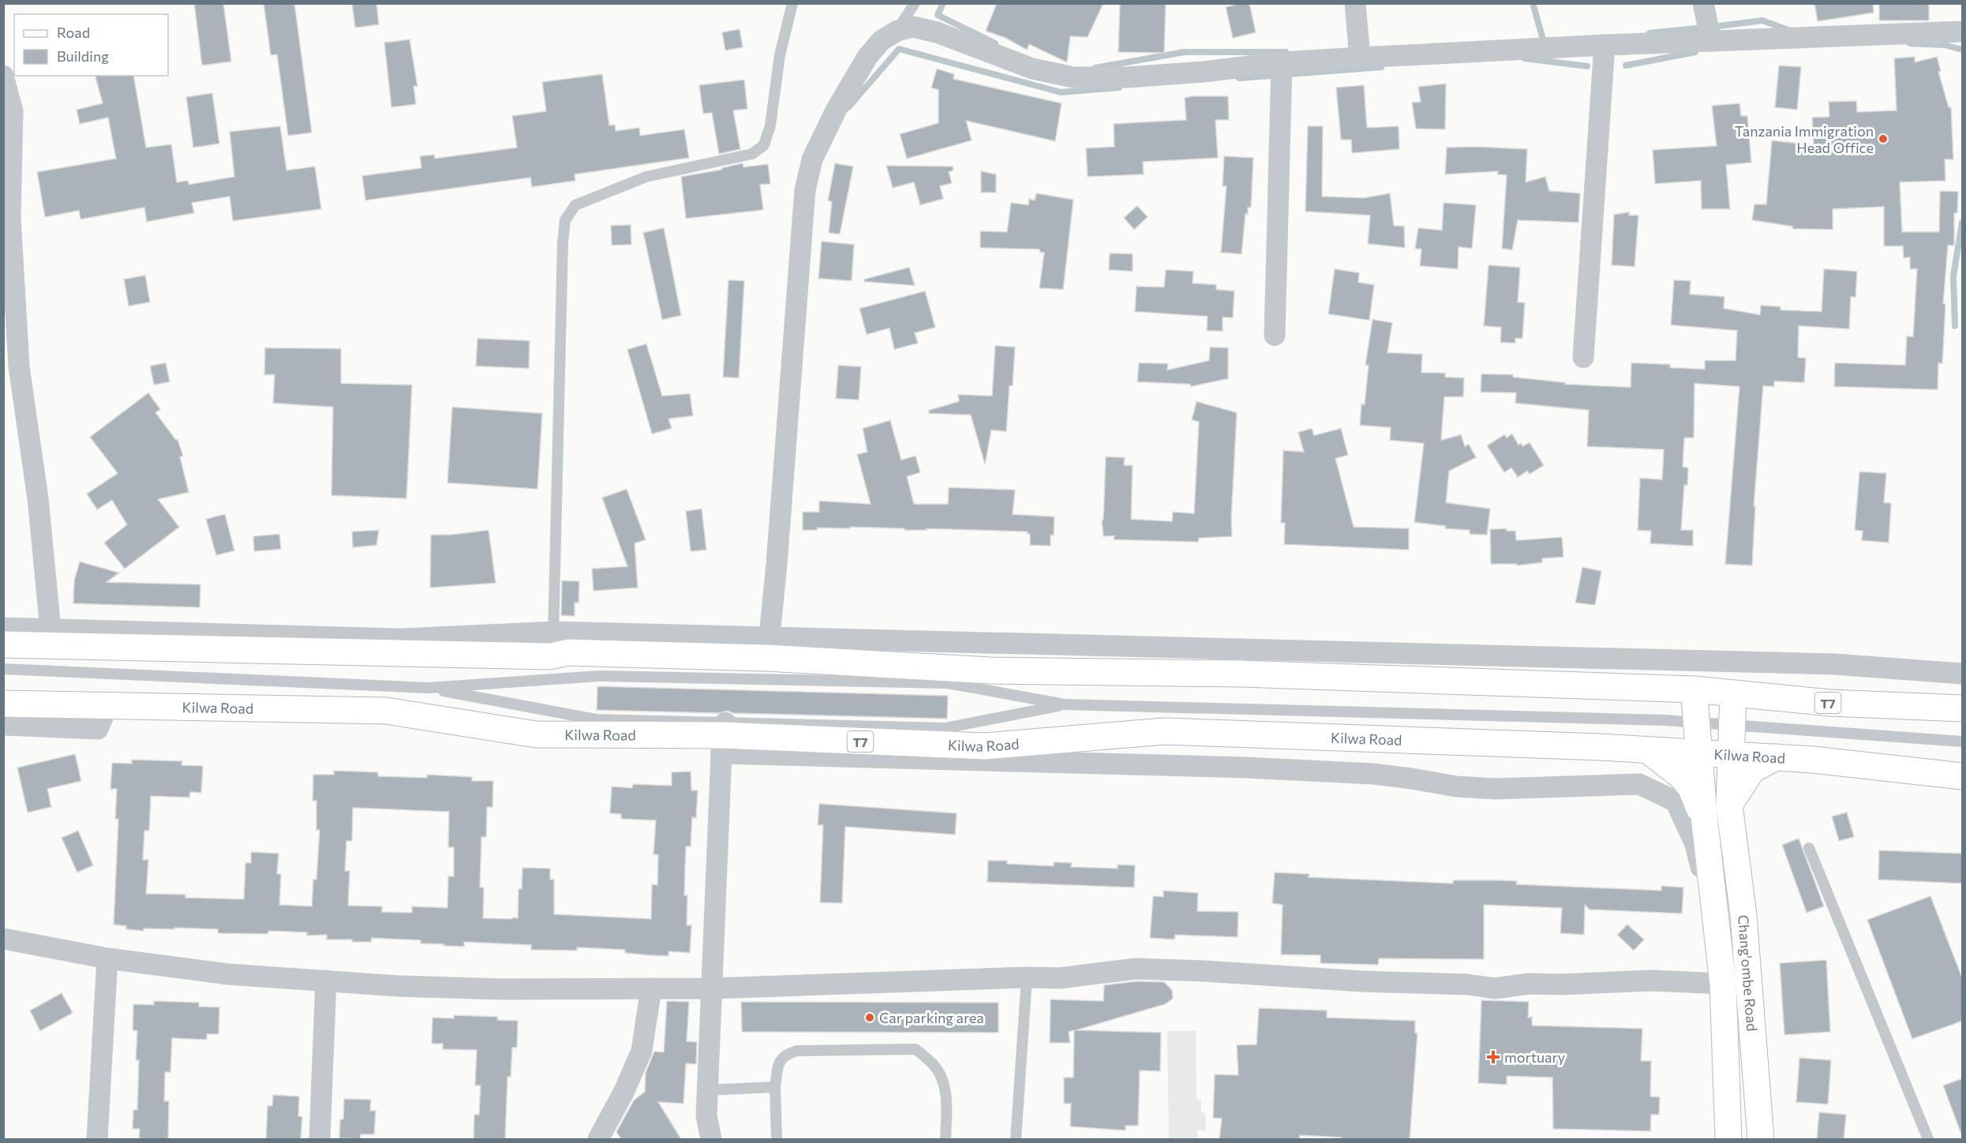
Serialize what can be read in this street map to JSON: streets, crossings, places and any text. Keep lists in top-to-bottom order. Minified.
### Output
{"streets":{"main road":["T7","Kilwa Road","Chang'ombe Road"]},"crossings":[["T7","Chang'ombe Road"],["Kilwa Road","Chang'ombe Road"]],"places":{"other":["Tanzania Immigration Head Office","Car parking area"],"health":["mortuary"]},"legend":["Road","Building"]}
